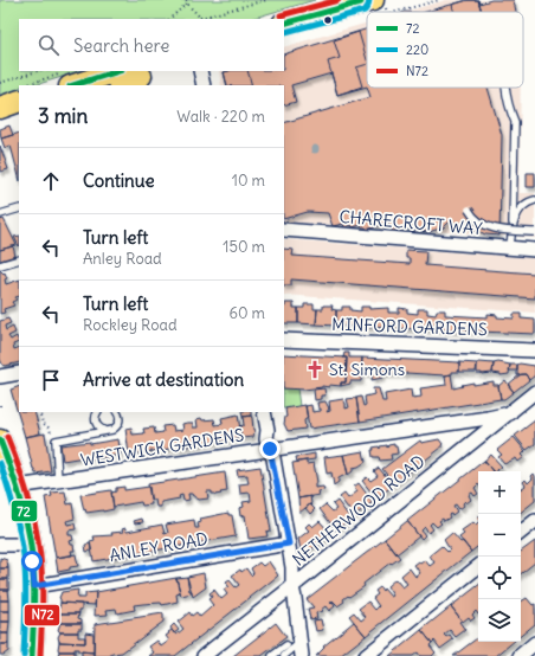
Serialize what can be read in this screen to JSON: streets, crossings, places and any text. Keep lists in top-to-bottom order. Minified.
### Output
{"streets":{"street":["CHARECROFT WAY","MINFORD GARDENS","WESTWICK GARDENS","NETHERWOOD ROAD","ANLEY ROAD"]},"crossings":[["WESTWICK GARDENS","NETHERWOOD ROAD"]],"places":{"church":["St. Simons"]},"lines":["transit line 72","transit line 220","transit line N72"],"legend":["72","220","N72"],"page":{"search":"Search here","heading":["3 min","Walk · 220 m"],"list":[["Continue","10 m"],["Turn left","Anley Road","150 m"],["Turn left","Rockley Road","60 m"],"Arrive at destination"],"map_buttons":["+","−"]}}
